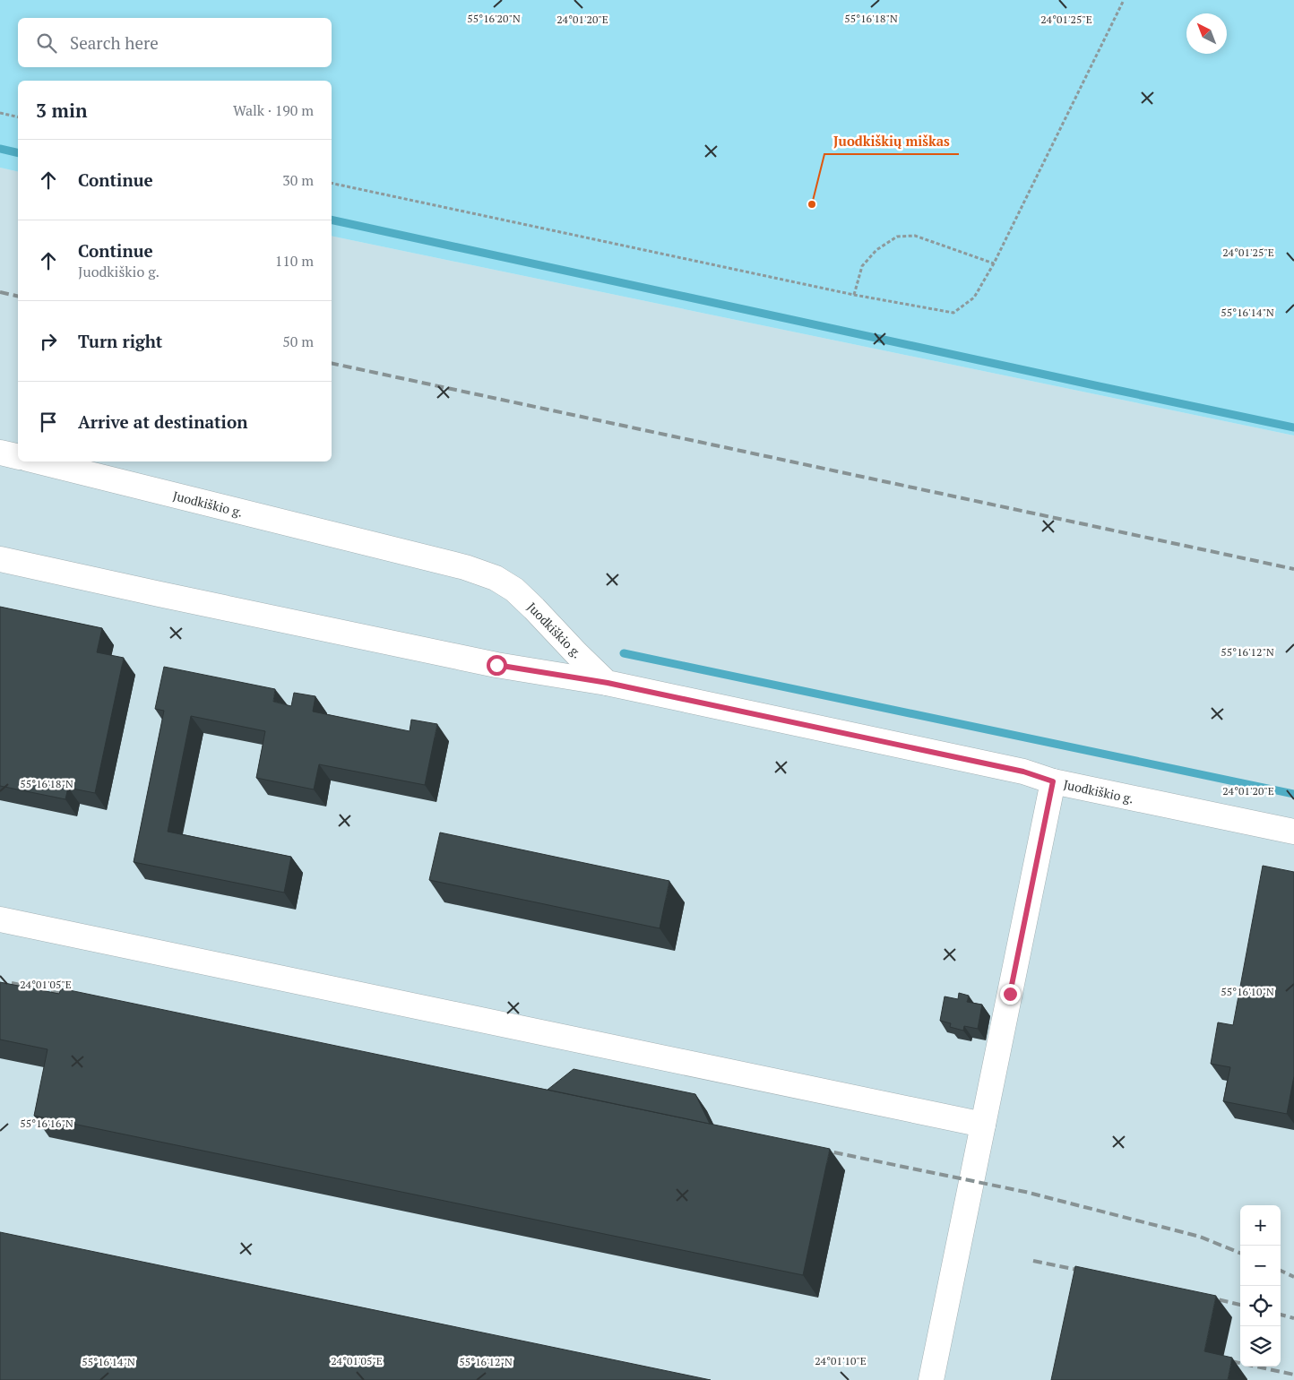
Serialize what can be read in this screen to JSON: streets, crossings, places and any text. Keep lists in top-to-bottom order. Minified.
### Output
{"streets":{"street":["Juodkiškio g."]},"places":["Juodkiškių miškas"],"north":"top left","page":{"search":"Search here","heading":["3 min","Walk · 190 m"],"list":[["Continue","30 m"],["Continue","Juodkiškio g.","110 m"],["Turn right","50 m"],"Arrive at destination"],"map_buttons":["+","−"]},"coordinates":["55°16'20\"N","55°16'18\"N","24°01'20\"E","24°01'25\"E","55°16'14\"N","55°16'12\"N","24°01'05\"E","55°16'10\"N","55°16'16\"N","24°01'10\"E"]}
